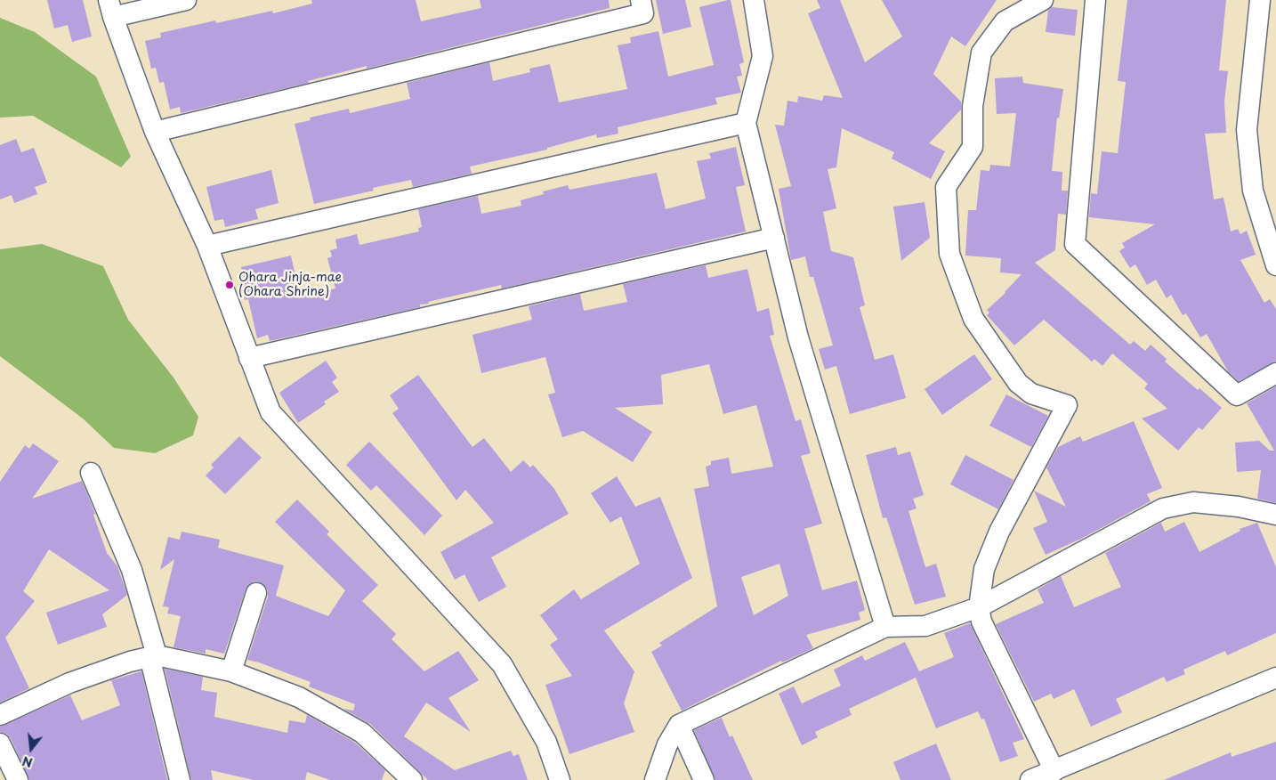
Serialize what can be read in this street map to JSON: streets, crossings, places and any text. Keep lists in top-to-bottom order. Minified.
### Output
{"places":["Ohara Jinja-mae (Ohara Shrine)"],"north":"bottom"}
